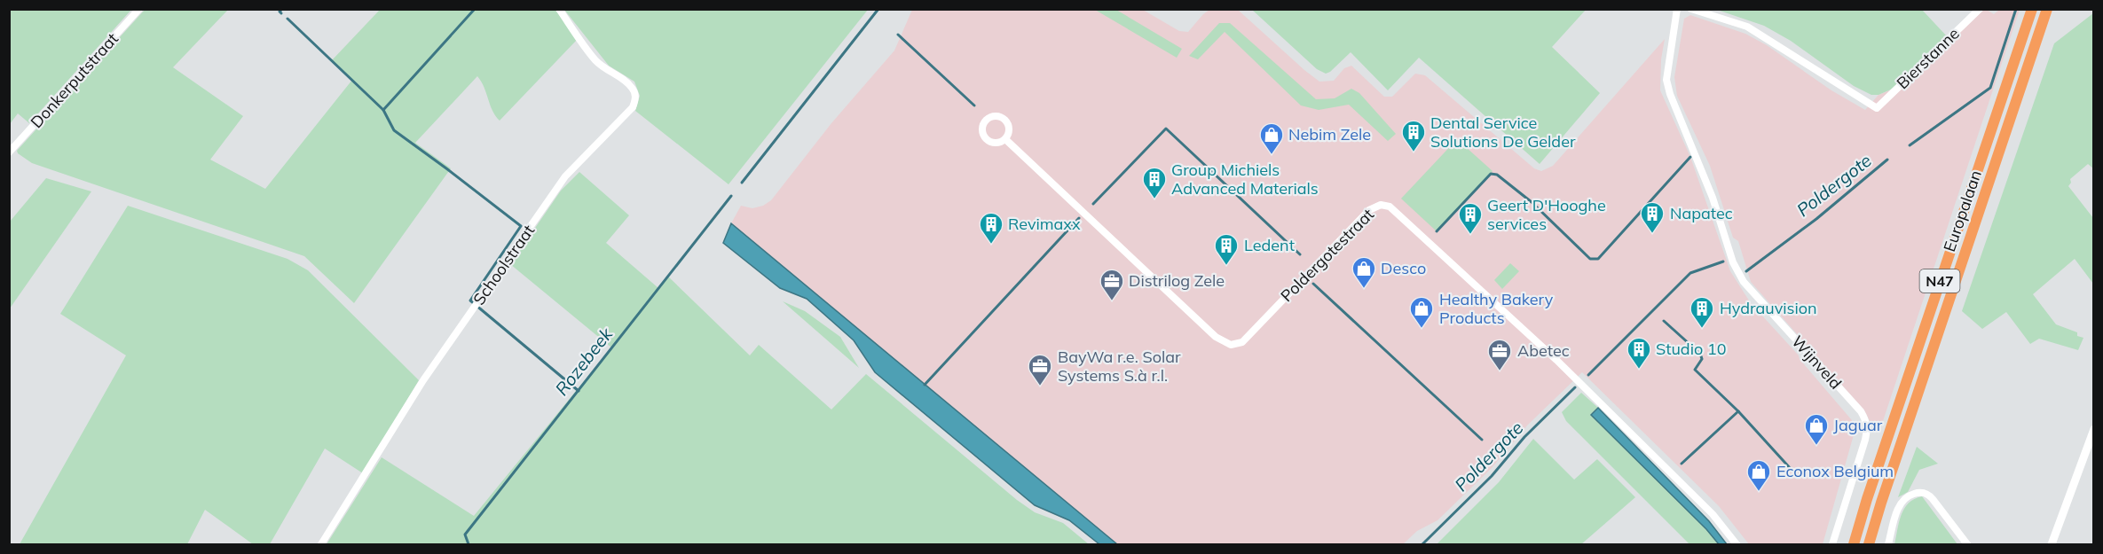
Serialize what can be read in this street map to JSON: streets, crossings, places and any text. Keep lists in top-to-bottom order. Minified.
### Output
{"streets":{"highway":["Europalaan","N47"],"street":["Bierstanne","Donkerputstraat","Poldergotestraat","Schoolstraat","Wijnveld"]},"water":["Poldergote","Rozebeek"],"places":{"building":["Dental Service Solutions De Gelder","Group Michiels Advanced Materials","Napatec","Geert D'Hooghe services","Revimaxx","Ledent","Hydrauvision","Studio 10"],"shop":["Nebim Zele","Desco","Healthy Bakery Products","Jaguar","Econox Belgium"],"office":["Distrilog Zele","Abetec","BayWa r.e. Solar Systems S.à r.l."]}}
